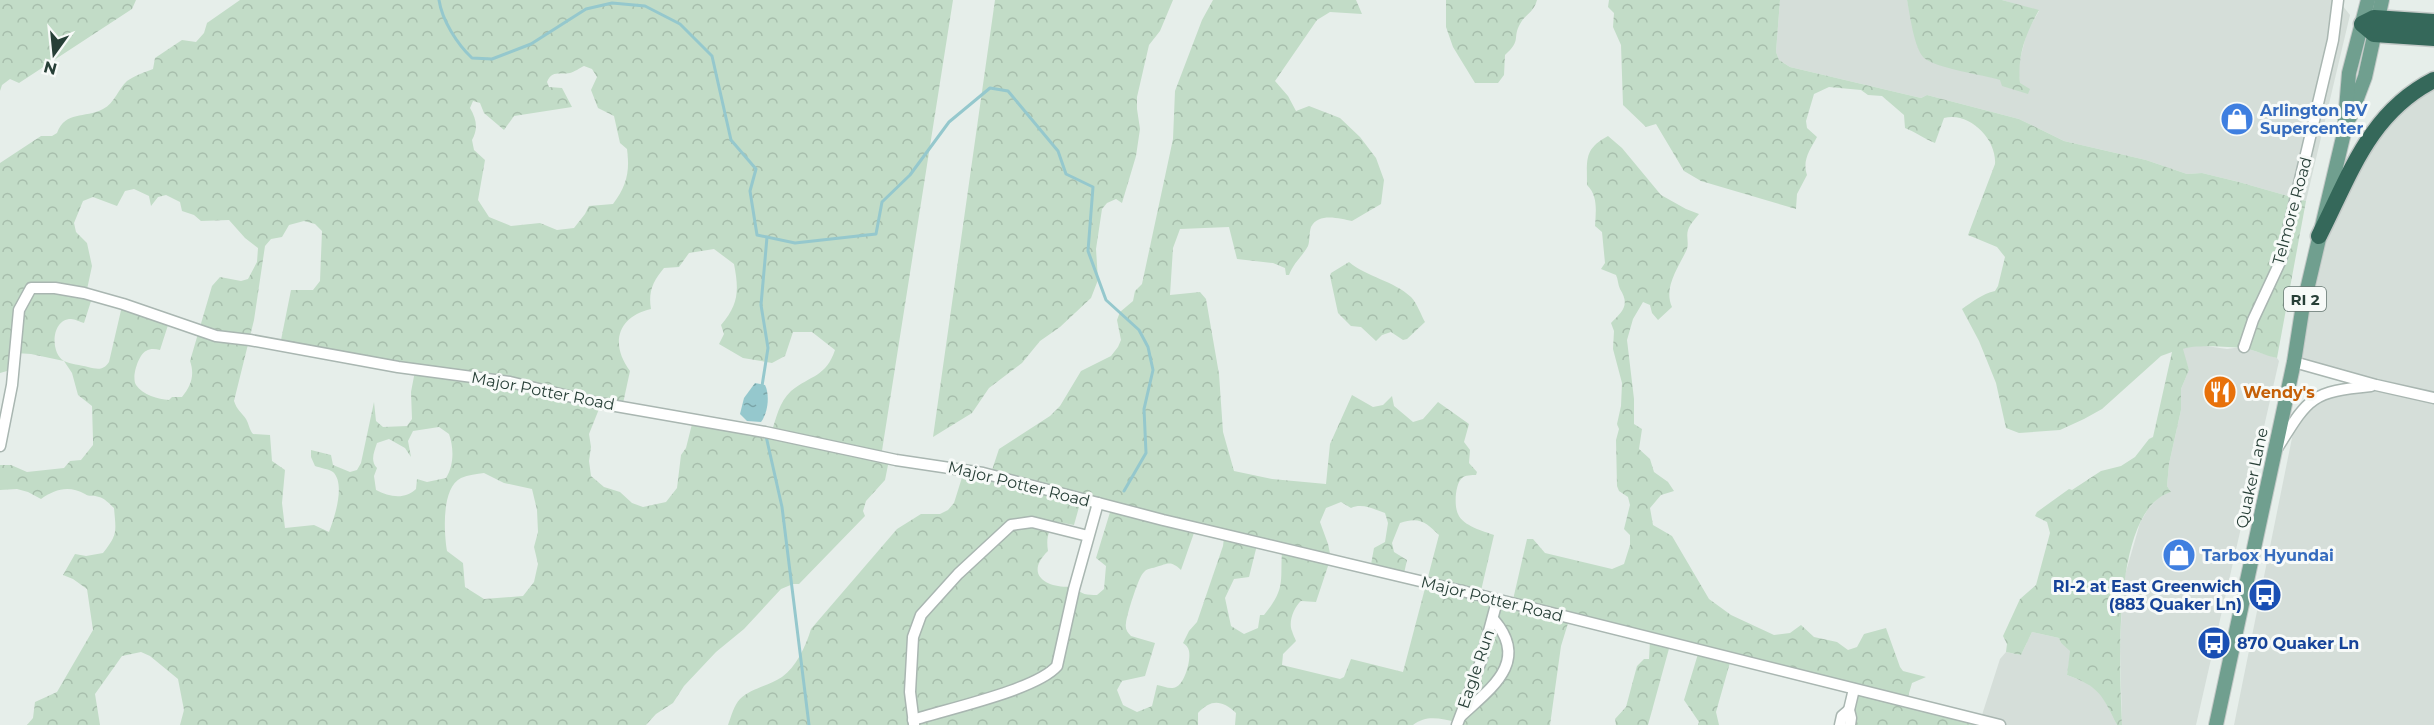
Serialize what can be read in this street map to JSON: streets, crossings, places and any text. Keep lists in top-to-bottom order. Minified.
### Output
{"streets":{"main road":["RI 2","Quaker Lane"],"street":["Telmore Road","Major Potter Road","Eagle Run"]},"crossings":[["Major Potter Road","Eagle Run"]],"places":{"shop":["Arlington RV Supercenter","Tarbox Hyundai"],"restaurant":["Wendy's"],"bus stop":["RI-2 at East Greenwich (883 Quaker Ln)","870 Quaker Ln"]},"north":"bottom"}
